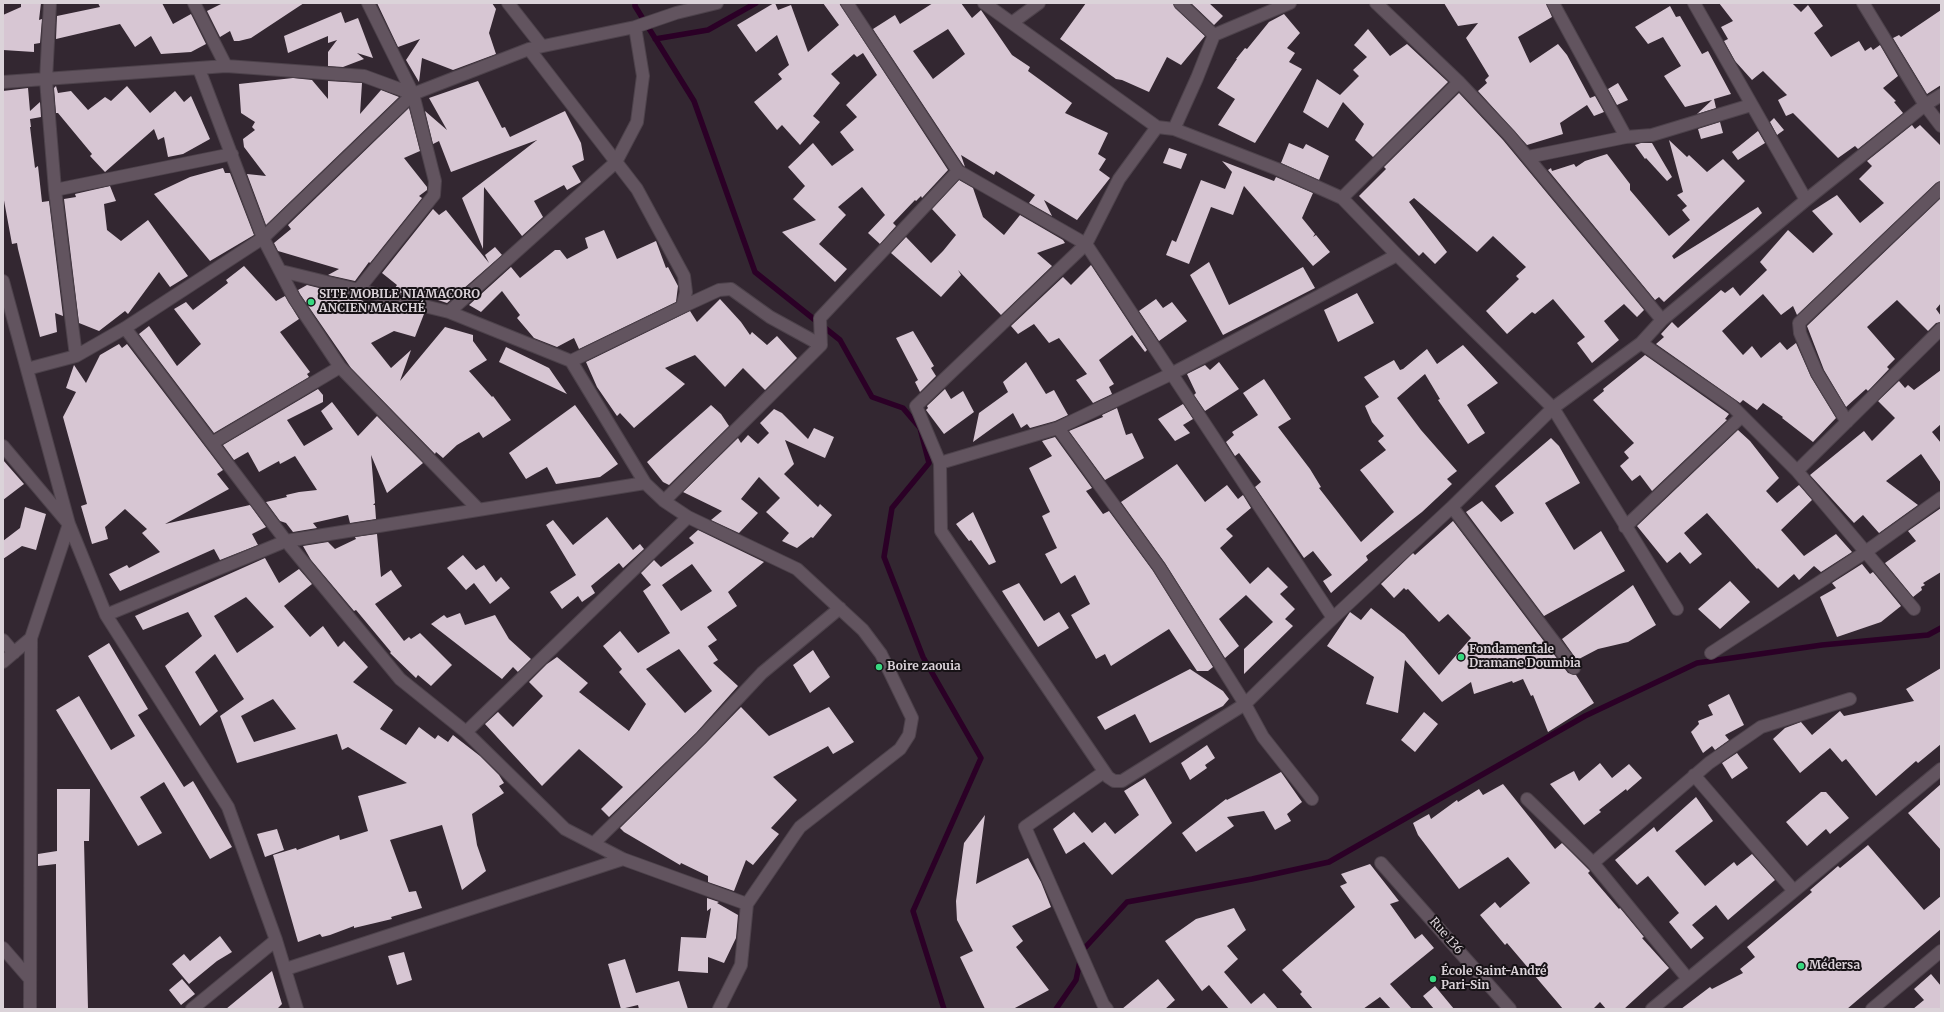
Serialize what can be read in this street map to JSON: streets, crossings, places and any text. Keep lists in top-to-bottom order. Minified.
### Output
{"streets":{"street":["Rue 136"]},"places":["SITE MOBILE NIAMACORO ANCIEN MARCHÉ","Fondamentale Dramane Doumbia","Boire zaouia","Médersa","École Saint-André Pari-Sin"]}
